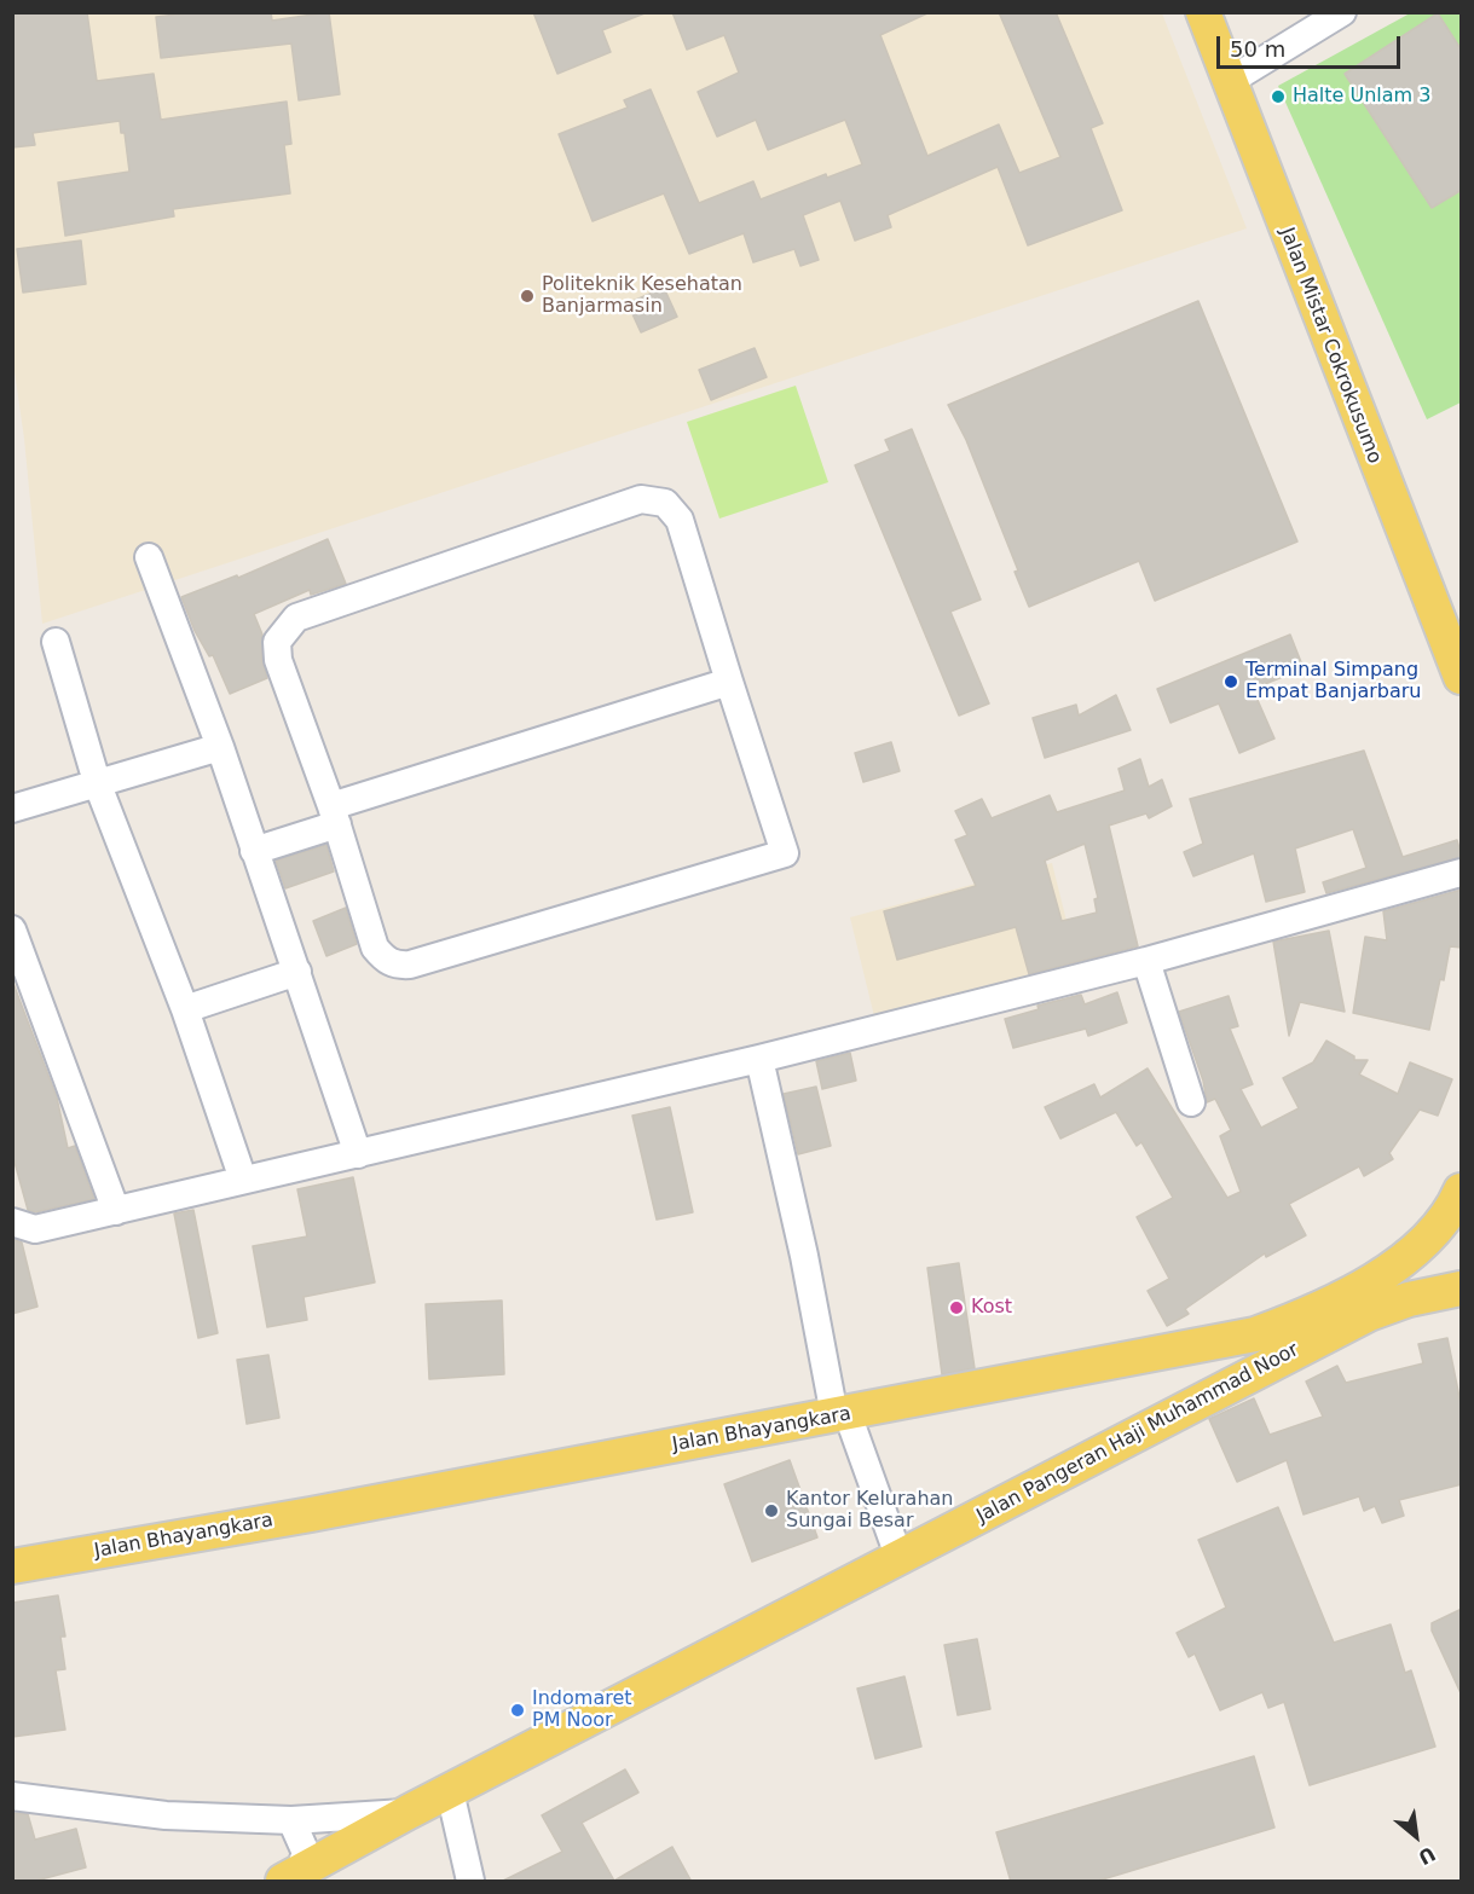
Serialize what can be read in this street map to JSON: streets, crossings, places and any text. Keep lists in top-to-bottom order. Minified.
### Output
{"streets":{"main road":["Jalan Mistar Cokrokusumo","Jalan Bhayangkara","Jalan Pangeran Haji Muhammad Noor"]},"places":["Halte Unlam 3","Politeknik Kesehatan Banjarmasin","Terminal Simpang Empat Banjarbaru","Kost","Kantor Kelurahan Sungai Besar","Indomaret PM Noor"],"scale_bar":"50 m","north":"bottom right"}
